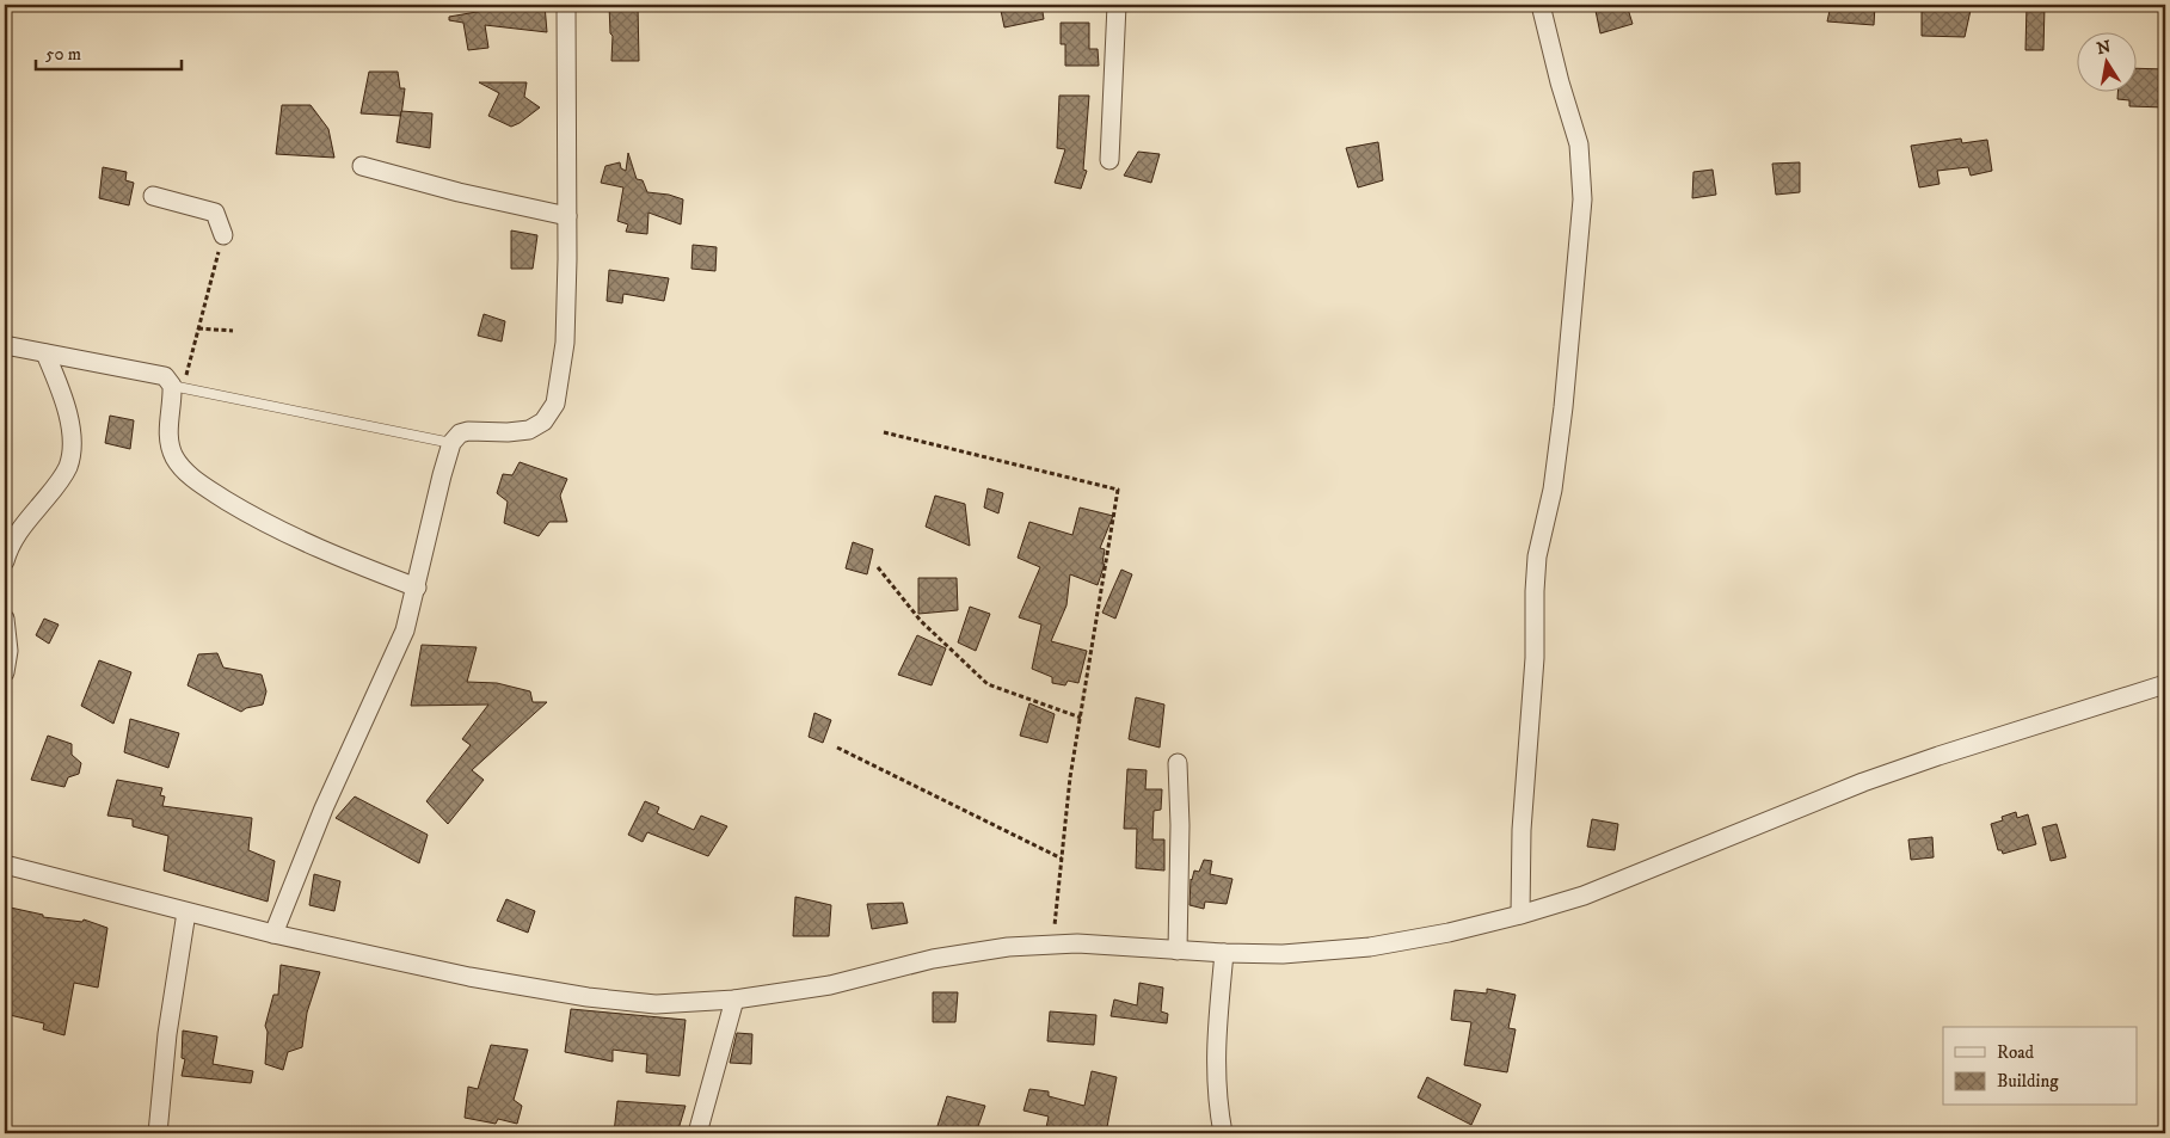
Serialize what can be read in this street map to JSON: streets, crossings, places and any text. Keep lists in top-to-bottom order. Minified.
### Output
{"legend":["Road","Building"],"scale_bar":"50 m","north":"top"}
